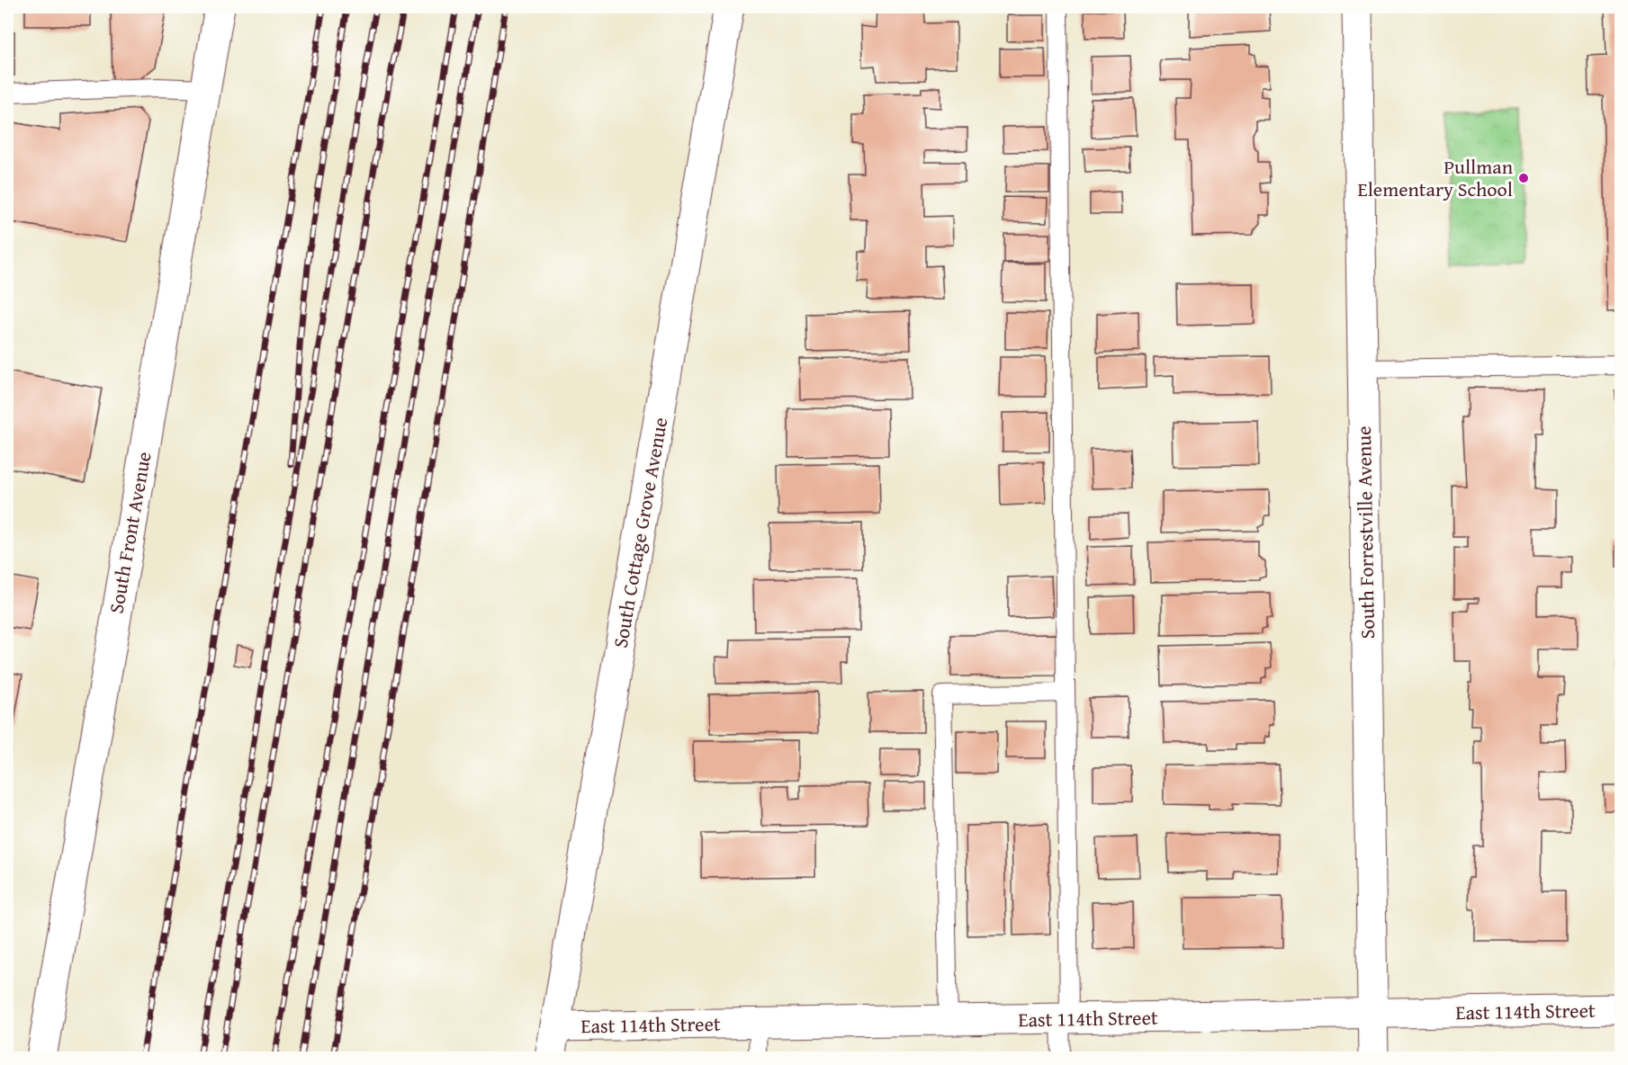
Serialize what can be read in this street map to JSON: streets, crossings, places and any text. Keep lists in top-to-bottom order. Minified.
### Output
{"streets":{"street":["South Front Avenue","South Cottage Grove Avenue","South Forrestville Avenue","East 114th Street"]},"crossings":[["South Cottage Grove Avenue","East 114th Street"],["South Forrestville Avenue","East 114th Street"]],"places":["Pullman Elementary School"]}
